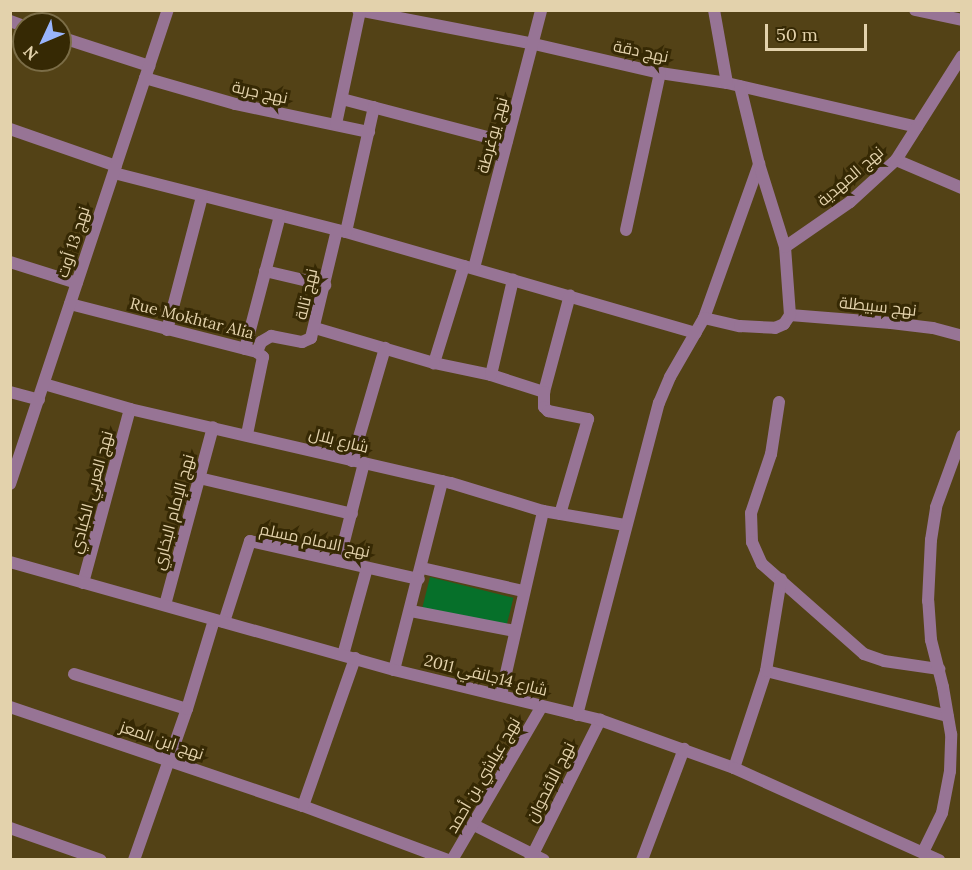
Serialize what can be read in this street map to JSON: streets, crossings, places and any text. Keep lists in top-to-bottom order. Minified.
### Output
{"streets":{"street":["نهج دقة","نهج جربة","نهج يوغرطة","نهج المهدية","نهج 13 أوت","نهج تالة","نهج سبيطلة","Rue Mokhtar Alia","شارع بلال","نهج العربي الكبادي","نهج الإمام البخاري","نهج الامام مسلم","شارع 14جانفي 2011","نهج ابن المعز","نهج عياشي بن أحمد","نهج الأقحوان"]},"crossings":[["نهج دقة","نهج يوغرطة"],["نهج دقة","نهج المهدية"],["نهج جربة","نهج 13 أوت"],["نهج جربة","نهج تالة"],["نهج 13 أوت","Rue Mokhtar Alia"],["نهج 13 أوت","شارع بلال"],["نهج تالة","Rue Mokhtar Alia"],["Rue Mokhtar Alia","شارع بلال"],["شارع بلال","نهج العربي الكبادي"],["شارع بلال","نهج الإمام البخاري"],["نهج العربي الكبادي","شارع 14جانفي 2011"],["نهج الإمام البخاري","شارع 14جانفي 2011"],["نهج الامام مسلم","شارع 14جانفي 2011"],["شارع 14جانفي 2011","نهج عياشي بن أحمد"],["شارع 14جانفي 2011","نهج الأقحوان"],["نهج ابن المعز","نهج عياشي بن أحمد"]],"scale_bar":"50 m","north":"bottom left"}
